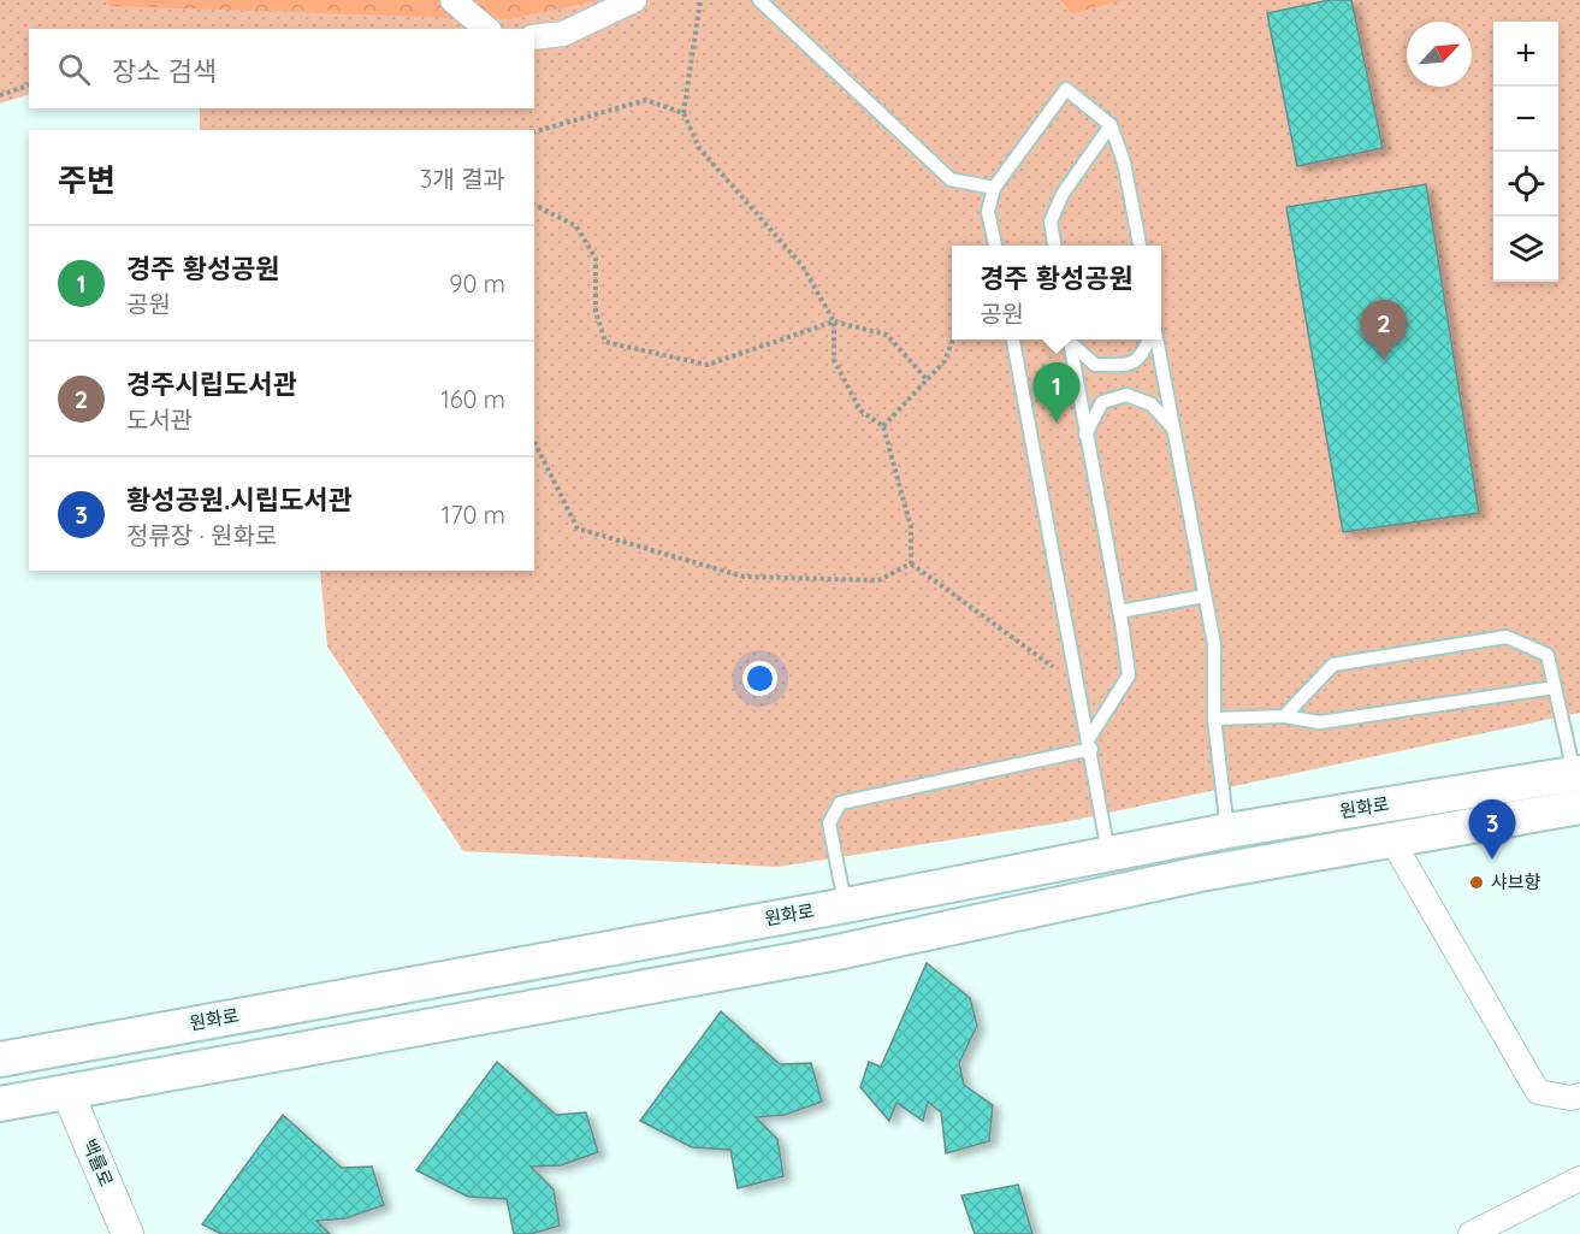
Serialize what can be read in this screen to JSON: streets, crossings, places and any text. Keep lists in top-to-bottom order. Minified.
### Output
{"streets":{"main road":["원화로"],"street":["백률로"]},"crossings":[["원화로","백률로"]],"places":["샤브향"],"north":"top right","page":{"map_buttons":["+","−"],"search":"장소 검색","heading":["주변","3개 결과"],"list":[{"mark":"1","name":"경주 황성공원","note":"공원","value":"90 m"},{"mark":"2","name":"경주시립도서관","note":"도서관","value":"160 m"},{"mark":"3","name":"황성공원.시립도서관","note":"정류장 · 원화로","value":"170 m"}],"popup":["경주 황성공원","공원"],"pins":["2","1","3"]}}
